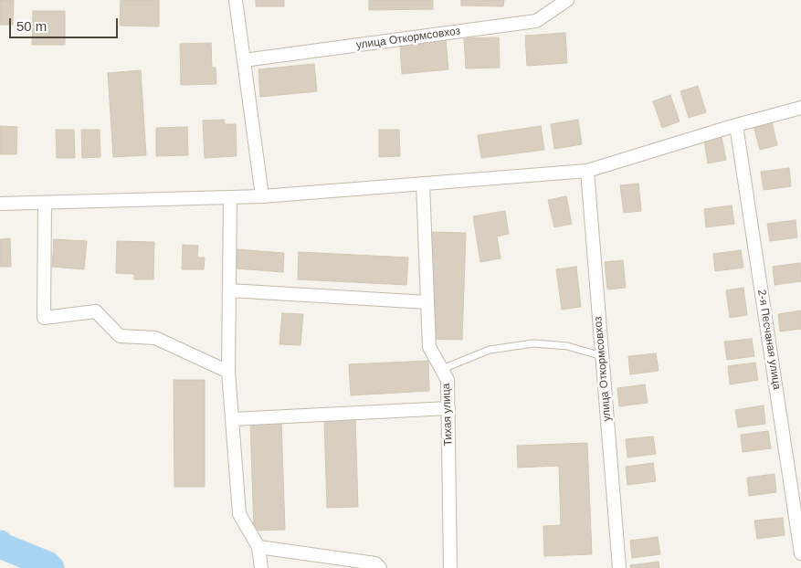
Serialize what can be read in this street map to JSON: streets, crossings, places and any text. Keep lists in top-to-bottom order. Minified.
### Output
{"streets":{"street":["улица Откормсовхоз","2-я Песчаная улица","Тихая улица"]},"scale_bar":"50 m"}
